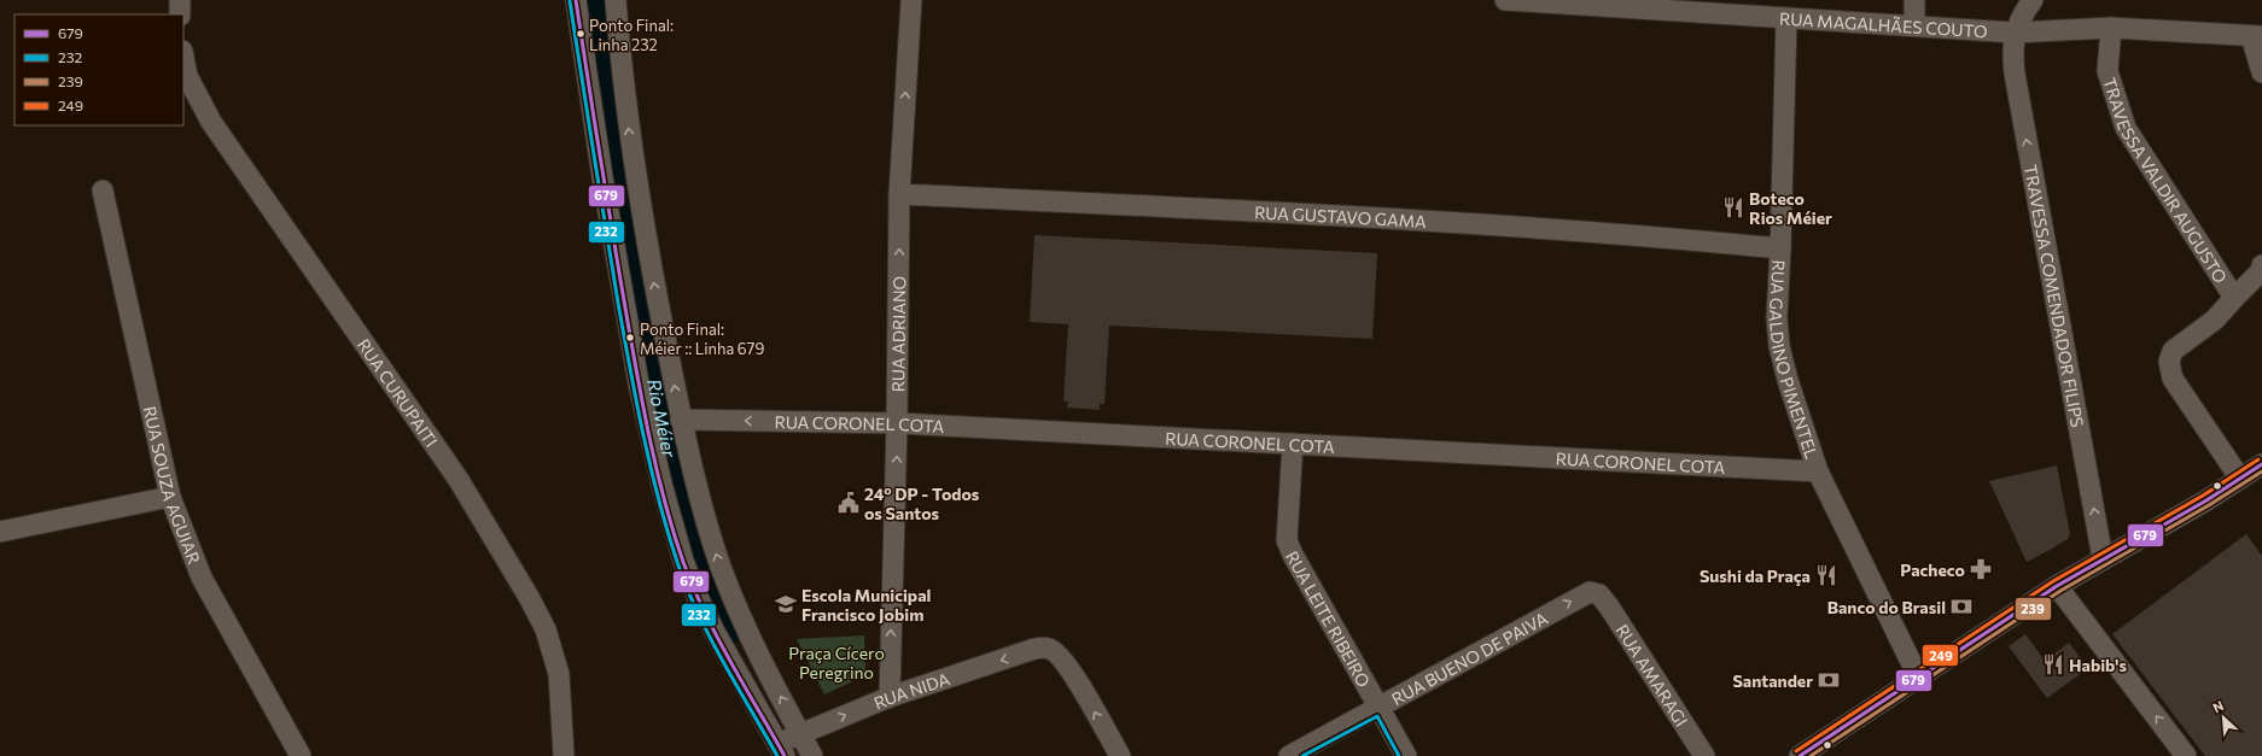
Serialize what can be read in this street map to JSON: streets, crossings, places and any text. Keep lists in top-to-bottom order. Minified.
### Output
{"streets":{"street":["RUA MAGALHÃES COUTO","TRAVESSA VALDIR AUGUSTO","RUA GUSTAVO GAMA","TRAVESSA COMENDADOR FILIPS","RUA ADRIANO","RUA GALDINO PIMENTEL","RUA CURUPAITI","RUA CORONEL COTA","RUA SOUZA AGUIAR","RUA LEITE RIBEIRO","RUA BUENO DE PAIVA","RUA AMARAGI","RUA NIDA"]},"crossings":[["RUA MAGALHÃES COUTO","TRAVESSA VALDIR AUGUSTO"],["RUA MAGALHÃES COUTO","TRAVESSA COMENDADOR FILIPS"],["RUA MAGALHÃES COUTO","RUA GALDINO PIMENTEL"],["RUA GUSTAVO GAMA","RUA ADRIANO"],["RUA GUSTAVO GAMA","RUA GALDINO PIMENTEL"],["RUA ADRIANO","RUA CORONEL COTA"],["RUA ADRIANO","RUA NIDA"],["RUA GALDINO PIMENTEL","RUA CORONEL COTA"],["RUA CORONEL COTA","RUA LEITE RIBEIRO"],["RUA LEITE RIBEIRO","RUA BUENO DE PAIVA"],["RUA BUENO DE PAIVA","RUA AMARAGI"]],"one_way":["TRAVESSA COMENDADOR FILIPS","RUA BUENO DE PAIVA"],"water":["Rio Méier"],"parks":["Praça Cícero Peregrino"],"places":{"other":["Ponto Final: Linha 232","Ponto Final: Méier :: Linha 679"],"restaurant":["Boteco Rios Méier","Sushi da Praça","Habib's"],"public building":["24º DP - Todos os Santos"],"pharmacy":["Pacheco"],"school or university":["Escola Municipal Francisco Jobim"],"bank":["Banco do Brasil","Santander"]},"lines":["transit line 679","transit line 232","transit line 249","transit line 239"],"legend":["679","232","239","249"],"north":"top left"}
